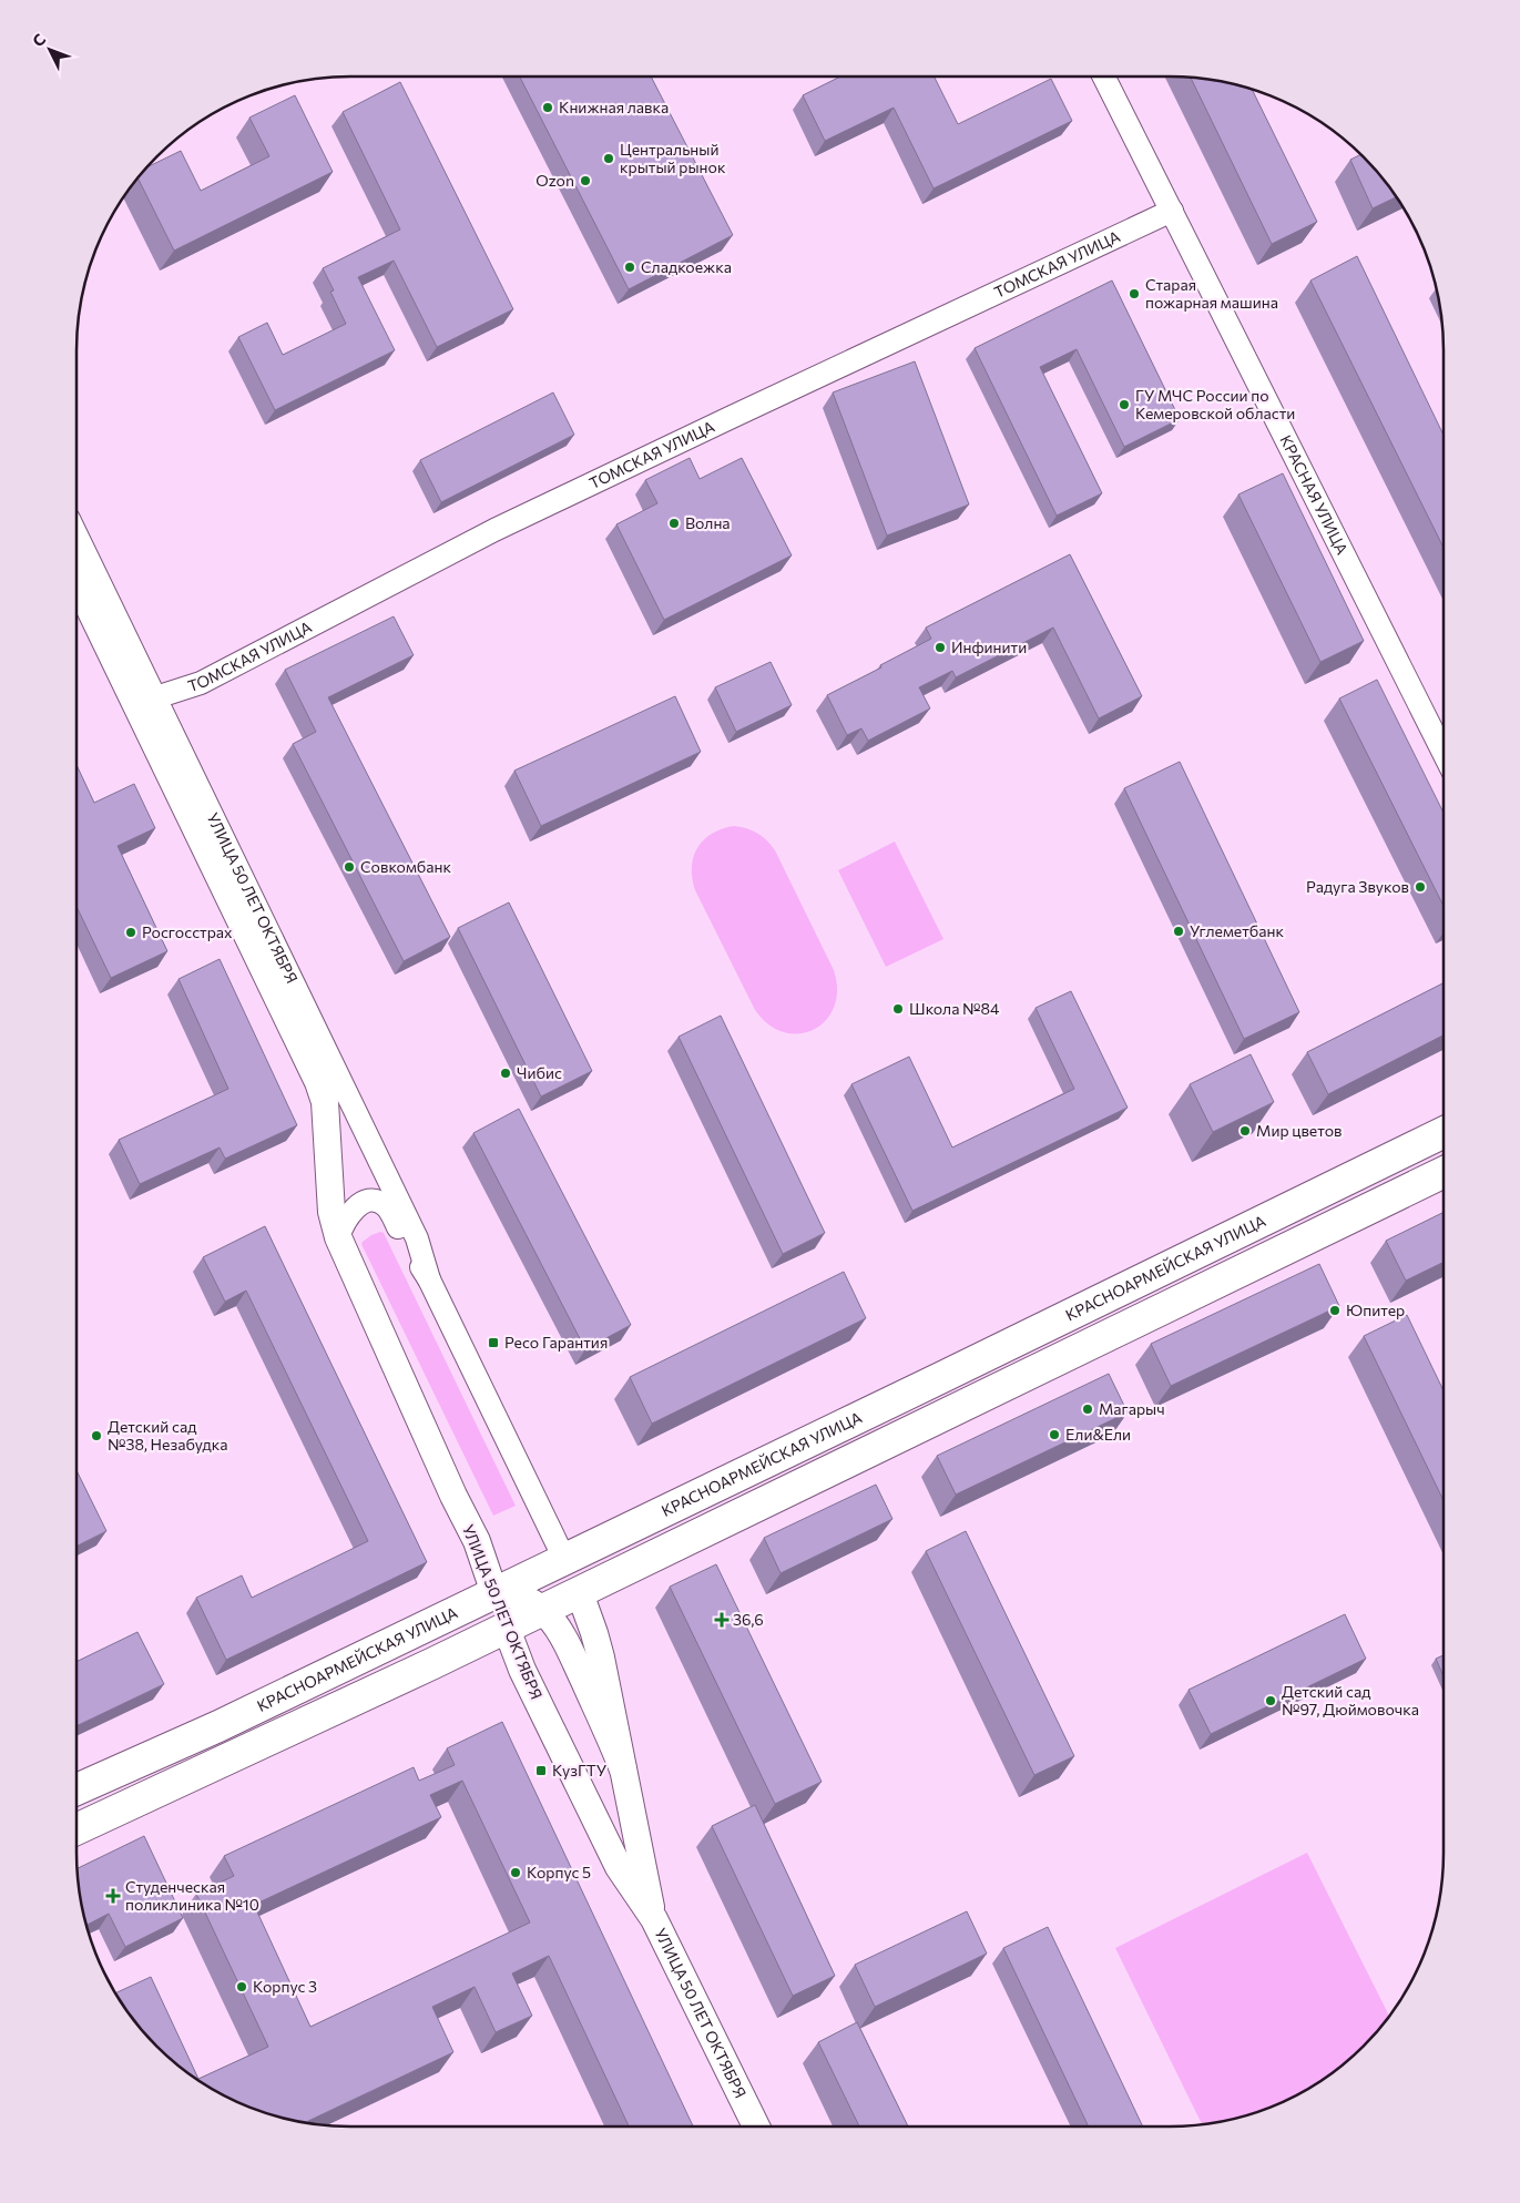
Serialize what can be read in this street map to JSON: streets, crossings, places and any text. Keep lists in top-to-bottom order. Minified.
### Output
{"streets":{"main road":["УЛИЦА 50 ЛЕТ ОКТЯБРЯ","КРАСНОАРМЕЙСКАЯ УЛИЦА"],"street":["ТОМСКАЯ УЛИЦА","КРАСНАЯ УЛИЦА"]},"crossings":[["ТОМСКАЯ УЛИЦА","КРАСНАЯ УЛИЦА"],["ТОМСКАЯ УЛИЦА","УЛИЦА 50 ЛЕТ ОКТЯБРЯ"],["УЛИЦА 50 ЛЕТ ОКТЯБРЯ","КРАСНОАРМЕЙСКАЯ УЛИЦА"]],"places":{"other":["Книжная лавка","Центральный крытый рынок","Ozon","Сладкоежка","Старая пожарная машина","ГУ МЧС России по Кемеровской области","Волна","Инфинити","Совкомбанк","Радуга Звуков","Углеметбанк","Росгосстрах","Школа №84","Чибис","Мир цветов","Юпитер","Магарыч","Ели&Ели","Детский сад №38, Незабудка","Детский сад №97, Дюймовочка","Корпус 5","Корпус 3"],"transit":["Ресо Гарантия","КузГТУ"],"health":["36,6","Студенческая поликлиника №10"]},"north":"top left"}
